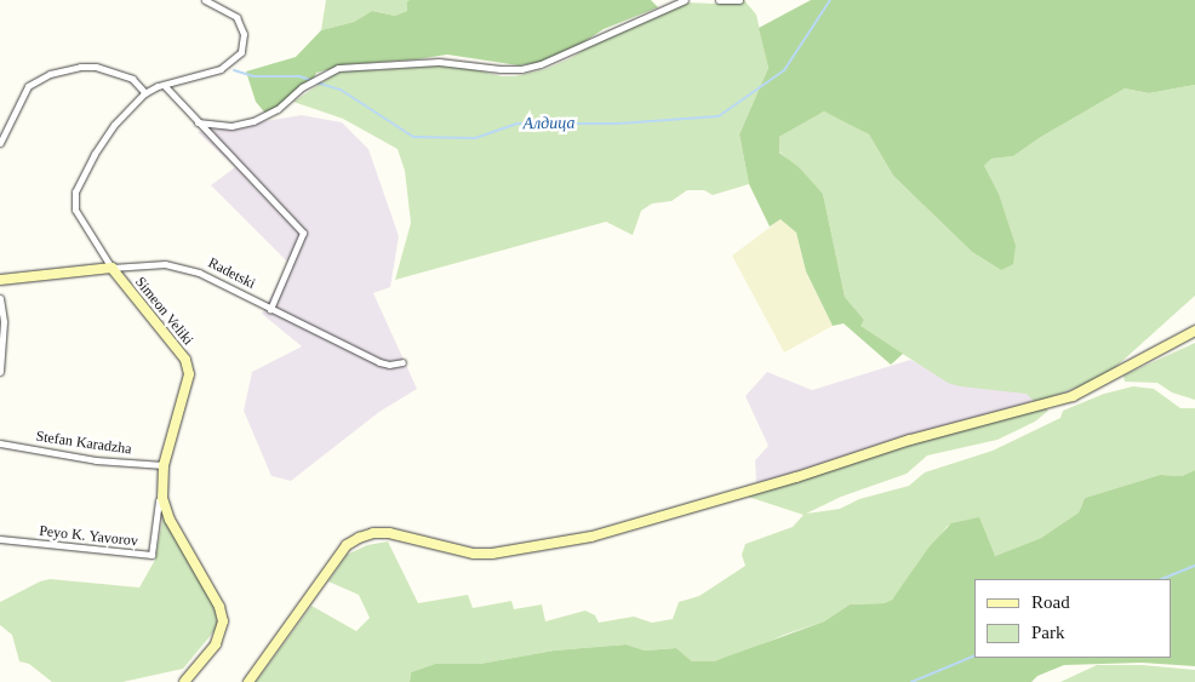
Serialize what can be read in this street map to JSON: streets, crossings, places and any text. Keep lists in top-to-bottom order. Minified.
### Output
{"streets":{"street":["Radetski","Simeon Veliki","Stefan Karadzha","Peyo K. Yavorov"]},"crossings":[["Radetski","Simeon Veliki"],["Simeon Veliki","Stefan Karadzha"],["Simeon Veliki","Peyo K. Yavorov"]],"water":["Алдица"],"legend":["Road","Park"]}
